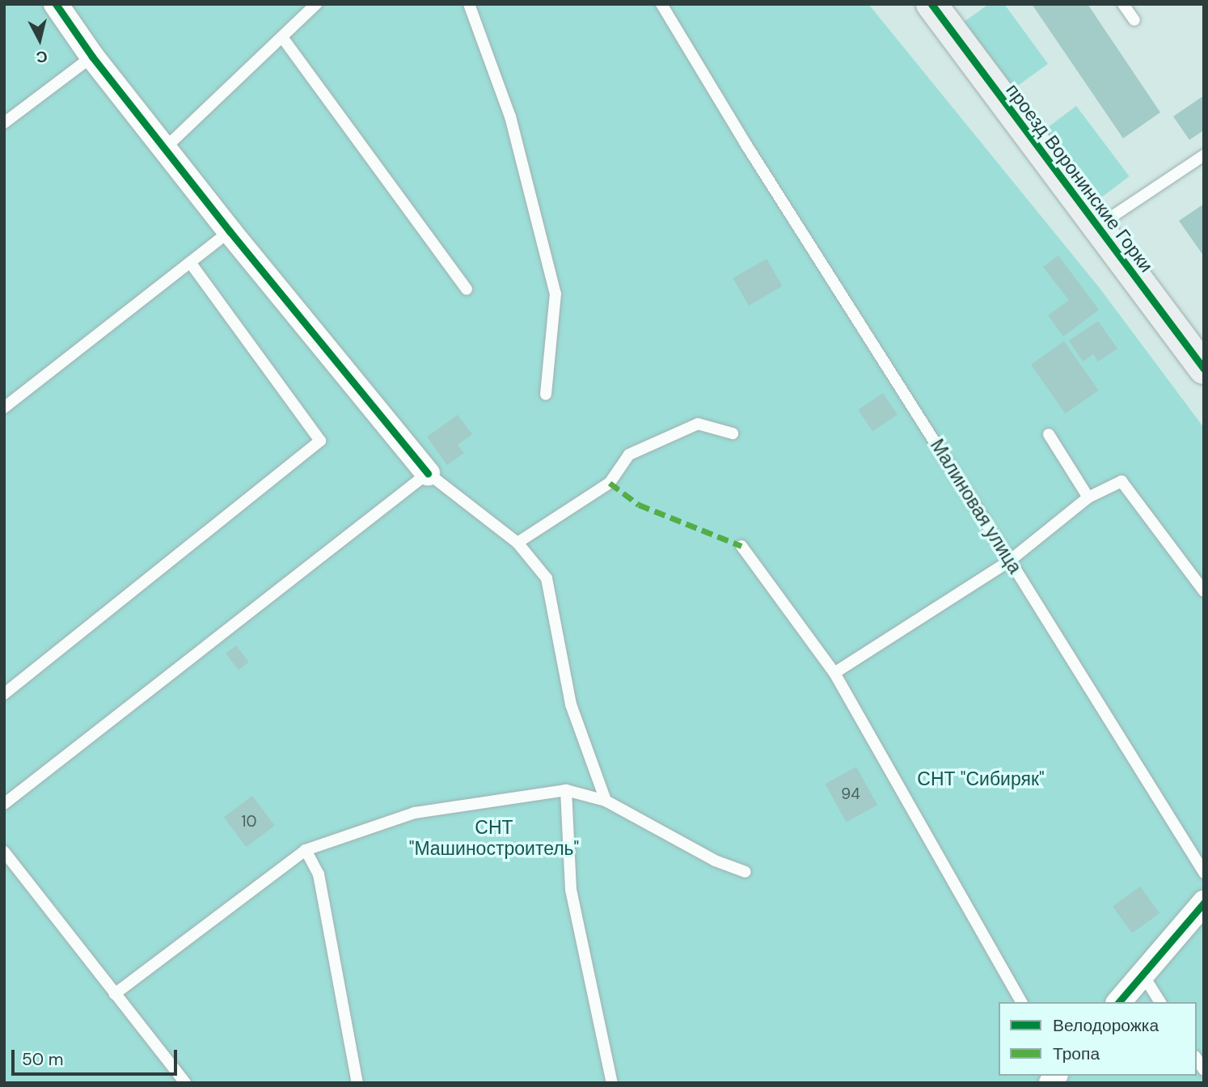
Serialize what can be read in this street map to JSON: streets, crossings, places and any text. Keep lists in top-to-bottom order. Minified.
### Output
{"streets":{"street":["проезд Воронинские Горки"],"lane":["Малиновая улица"]},"parks":["СНТ \"Сибиряк\"","СНТ \"Машиностроитель\""],"house_numbers":["94","10"],"legend":["Велодорожка","Тропа"],"scale_bar":"50 m","north":"bottom"}
